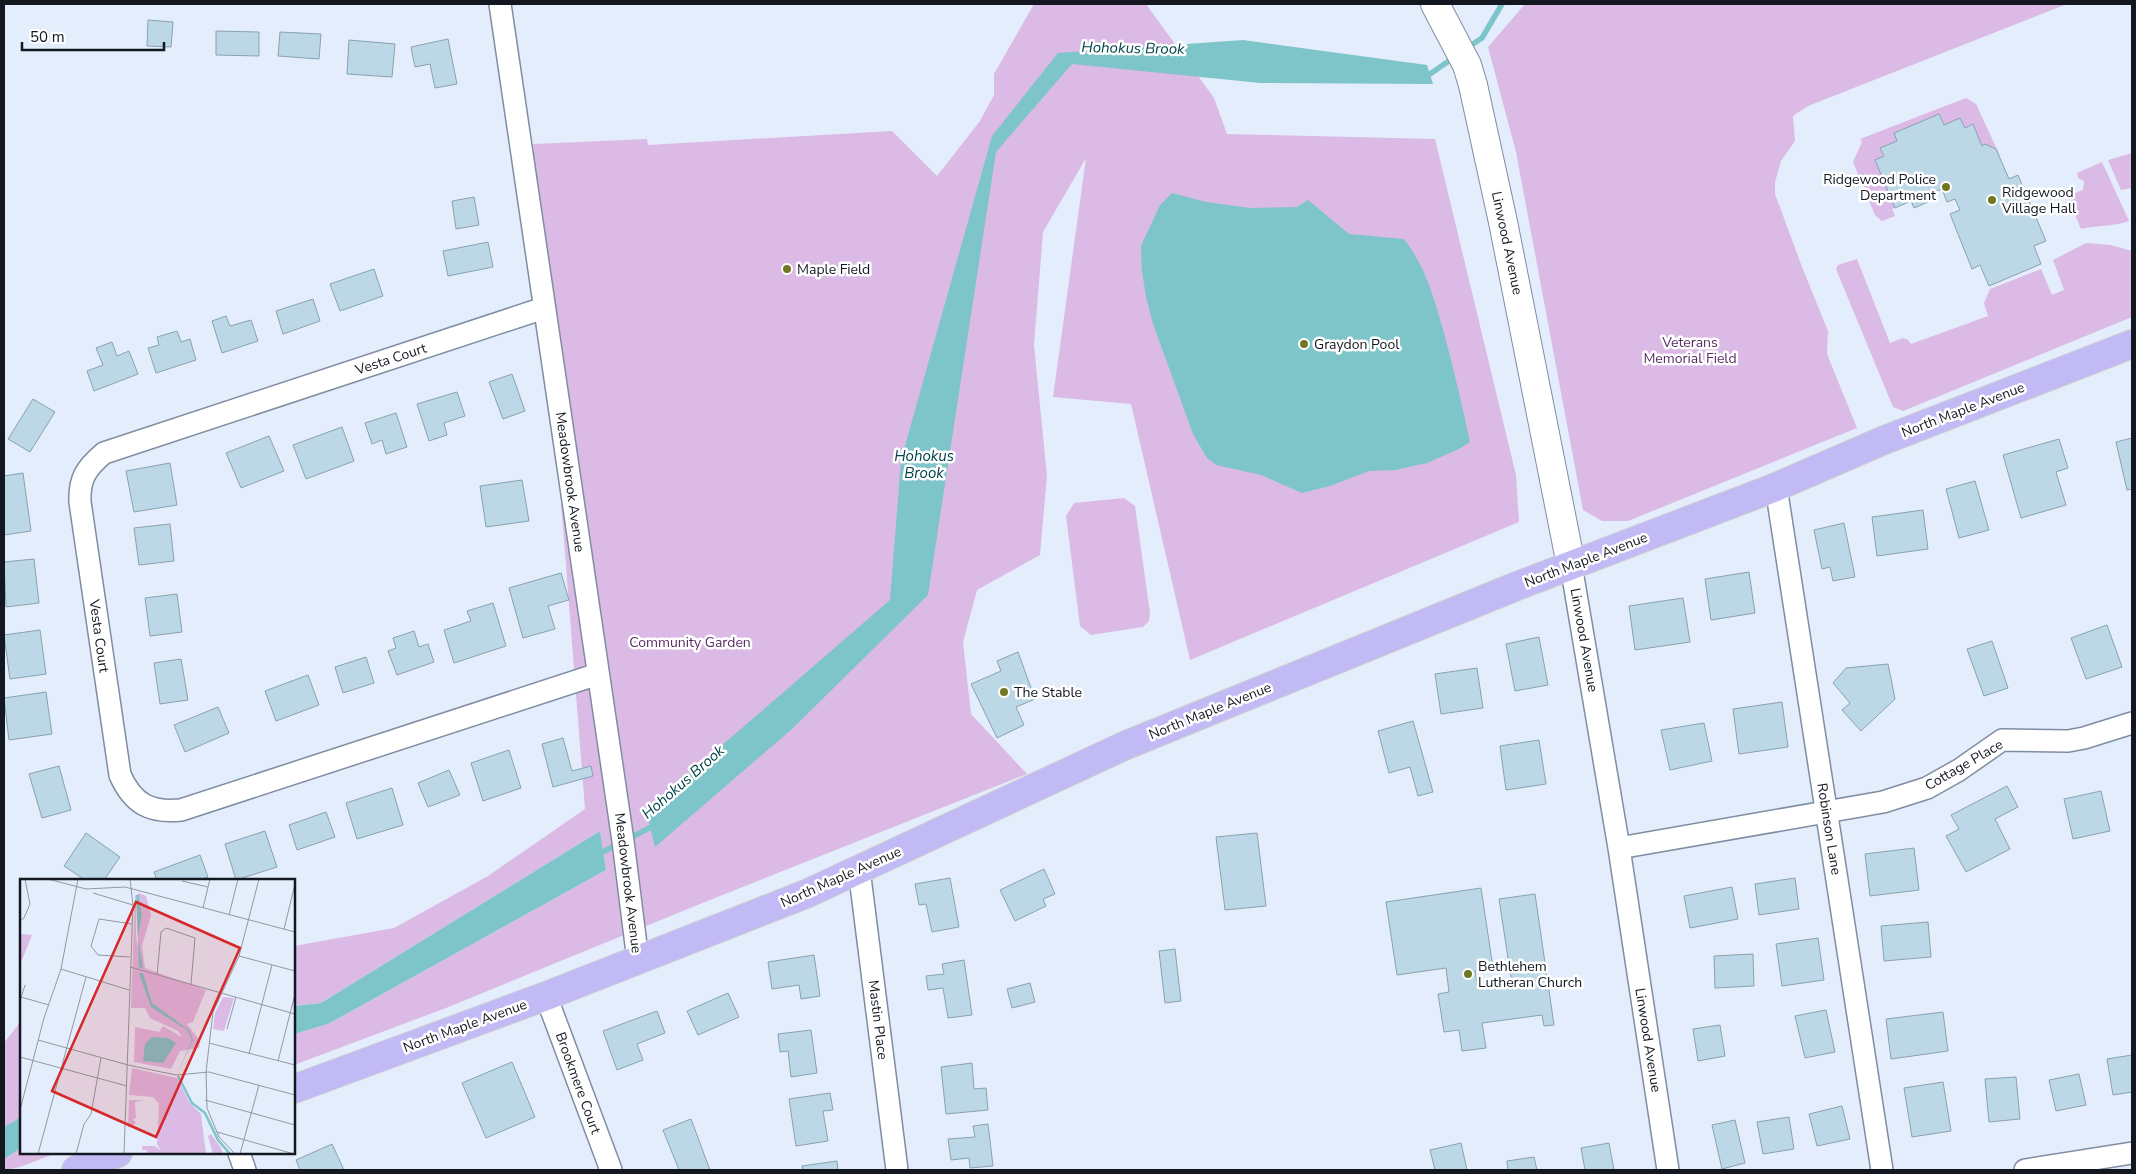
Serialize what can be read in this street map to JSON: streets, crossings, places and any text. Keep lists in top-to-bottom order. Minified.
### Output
{"streets":{"main road":["Linwood Avenue","North Maple Avenue"],"street":["Vesta Court","Meadowbrook Avenue","Cottage Place","Robinson Lane","Mastin Place","Brookmere Court"]},"crossings":[["Linwood Avenue","North Maple Avenue"],["Linwood Avenue","Cottage Place"],["Vesta Court","Meadowbrook Avenue"],["North Maple Avenue","Meadowbrook Avenue"],["North Maple Avenue","Robinson Lane"],["North Maple Avenue","Mastin Place"],["North Maple Avenue","Brookmere Court"],["Cottage Place","Robinson Lane"]],"water":["Hohokus Brook"],"parks":["Veterans Memorial Field","Community Garden"],"places":["Ridgewood Police Department","Ridgewood Village Hall","Maple Field","Graydon Pool","The Stable","Bethlehem Lutheran Church"],"scale_bar":"50 m"}
